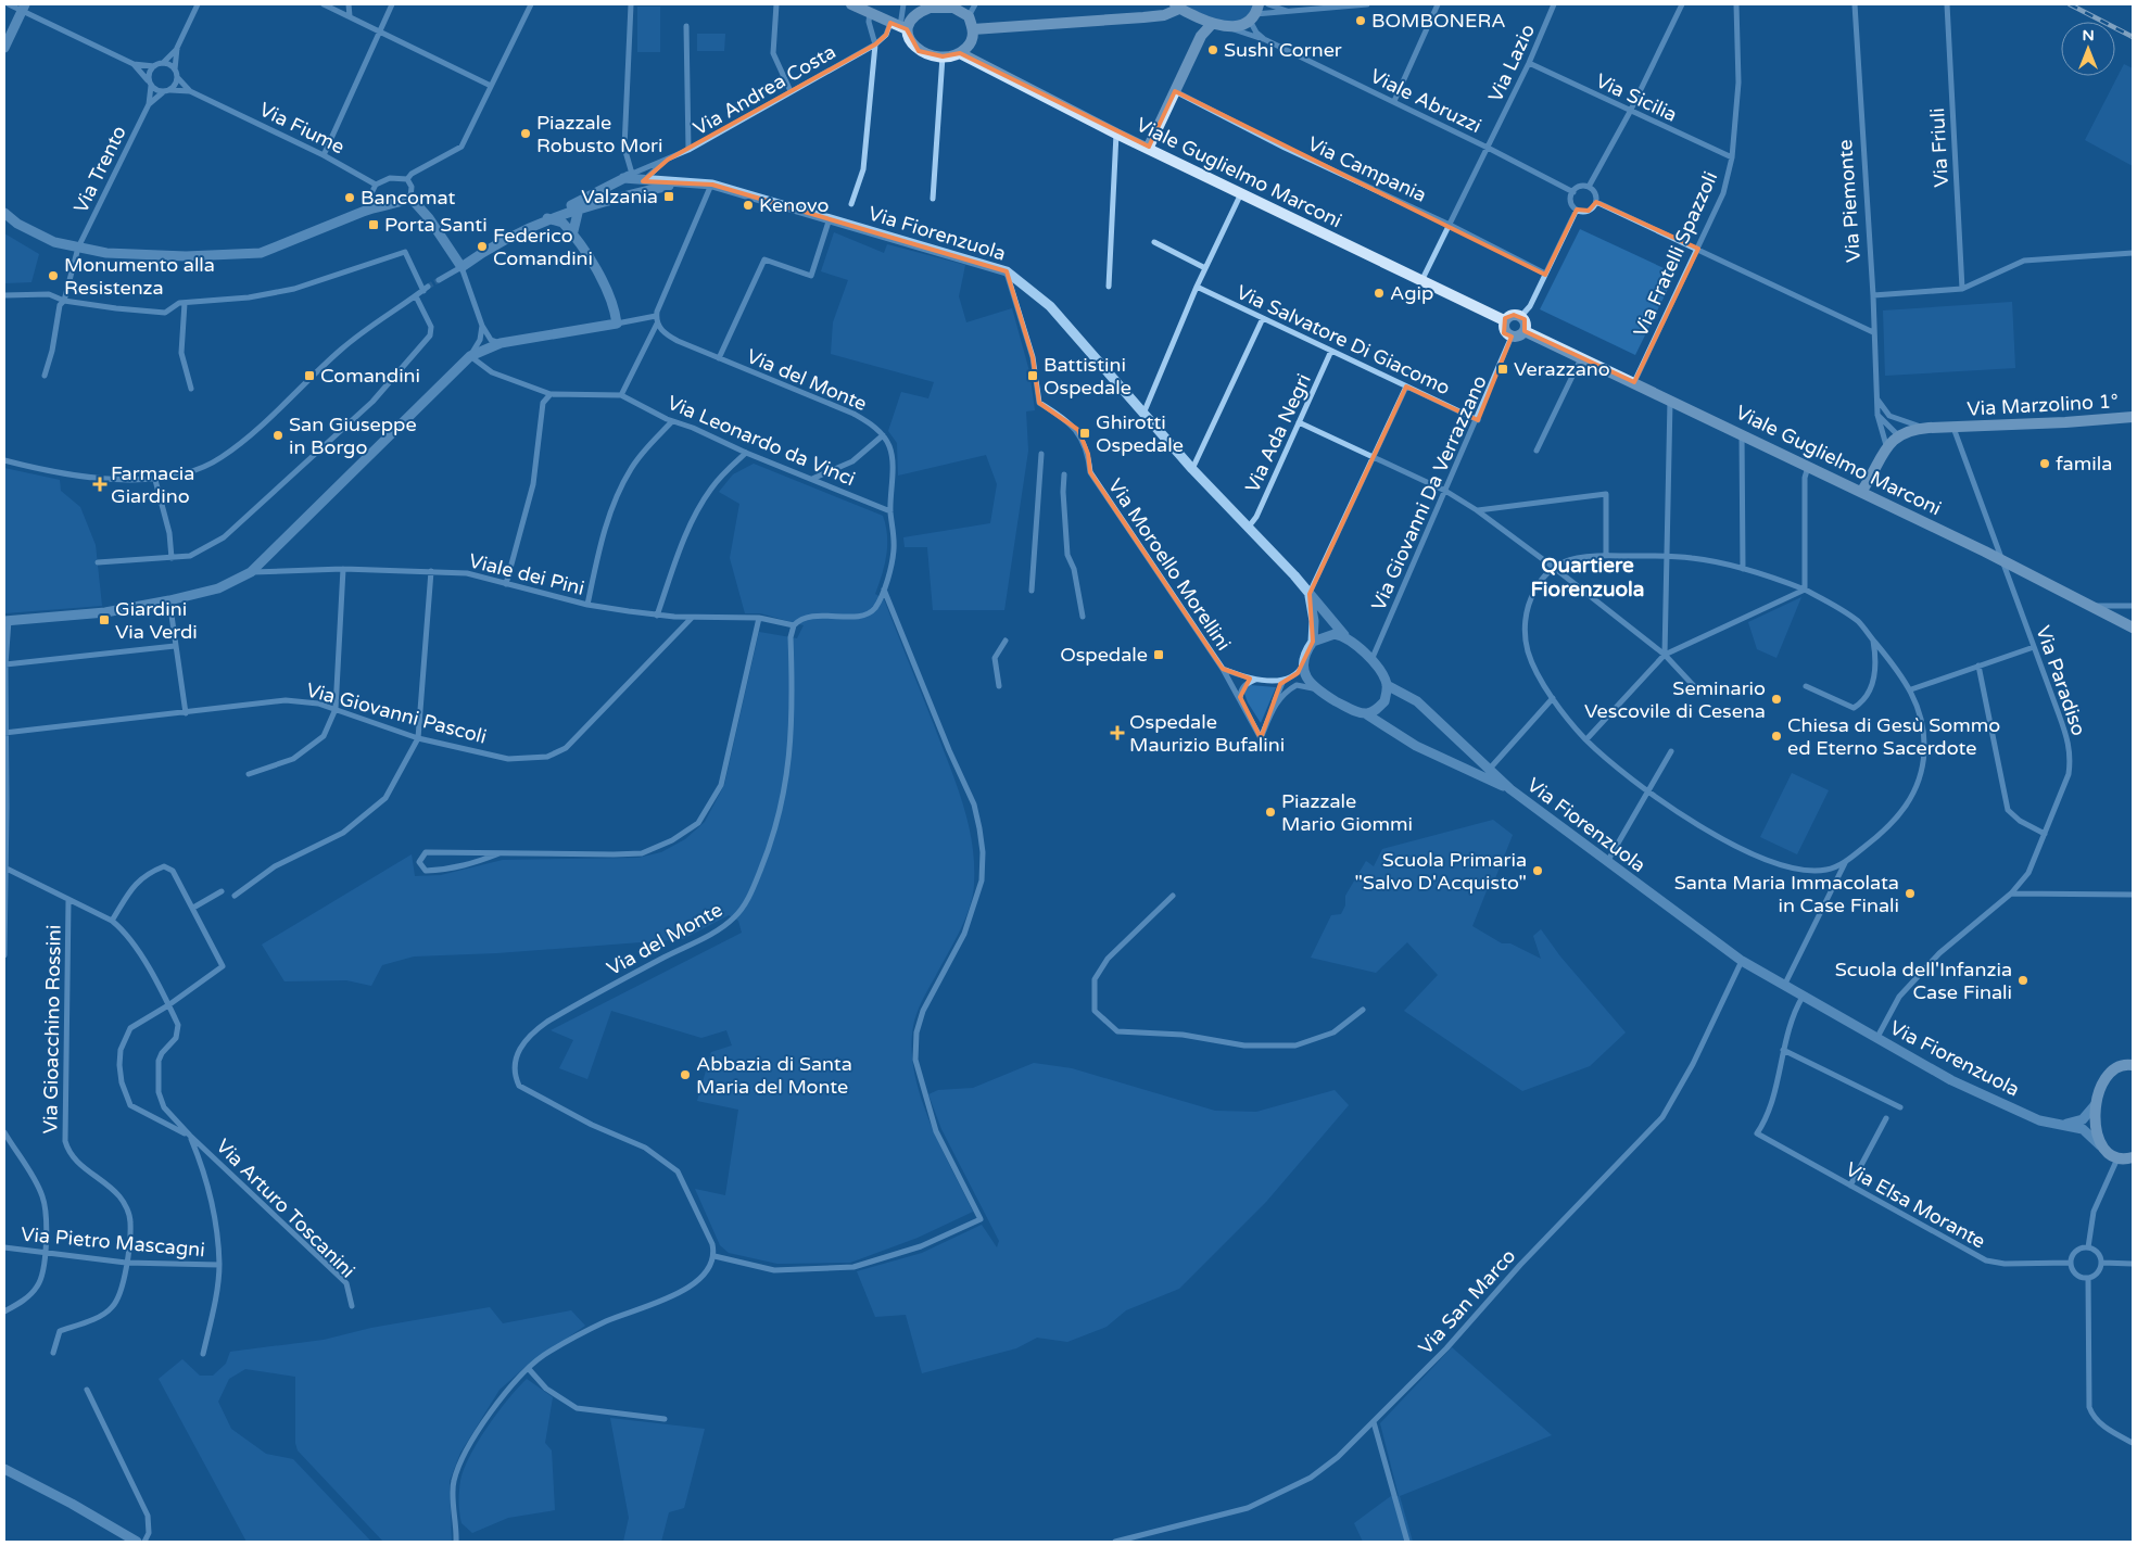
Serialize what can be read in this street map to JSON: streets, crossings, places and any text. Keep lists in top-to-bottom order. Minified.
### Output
{"streets":{"main road":["Viale Guglielmo Marconi","Via Marzolino 1°"],"street":["Via Lazio","Via Andrea Costa","Via Sicilia","Viale Abruzzi","Via Fiume","Via Friuli","Via Trento","Via Campania","Via Piemonte","Via Fiorenzuola","Via Fratelli Spazzoli","Via Salvatore Di Giacomo","Via del Monte","Via Ada Negri","Via Leonardo da Vinci","Via Giovanni Da Verrazzano","Via Moroello Morellini","Viale dei Pini","Via Paradiso","Via Giovanni Pascoli","Via Gioacchino Rossini","Via Elsa Morante","Via Arturo Toscanini","Via Pietro Mascagni","Via San Marco"]},"crossings":[["Via Lazio","Via Sicilia"],["Via Lazio","Viale Abruzzi"],["Via Lazio","Via Campania"],["Via Lazio","Viale Guglielmo Marconi"],["Via Andrea Costa","Viale Guglielmo Marconi"],["Via Andrea Costa","Via Fiorenzuola"],["Via Sicilia","Via Fratelli Spazzoli"],["Viale Guglielmo Marconi","Via Fratelli Spazzoli"],["Viale Guglielmo Marconi","Via Marzolino 1°"],["Viale Guglielmo Marconi","Via Giovanni Da Verrazzano"],["Viale Guglielmo Marconi","Via Paradiso"],["Via Piemonte","Via Marzolino 1°"],["Via Fiorenzuola","Via Ada Negri"],["Via Fiorenzuola","Via Giovanni Da Verrazzano"],["Via Fiorenzuola","Via Moroello Morellini"],["Via Fiorenzuola","Via Paradiso"],["Via Fiorenzuola","Via San Marco"],["Via Salvatore Di Giacomo","Via Ada Negri"],["Via Salvatore Di Giacomo","Via Giovanni Da Verrazzano"],["Via del Monte","Viale dei Pini"],["Via Marzolino 1°","Via Paradiso"],["Via Giovanni Da Verrazzano","Via Moroello Morellini"],["Viale dei Pini","Via Giovanni Pascoli"],["Via Gioacchino Rossini","Via Pietro Mascagni"]],"districts":["Quartiere Fiorenzuola"],"places":{"other":["BOMBONERA","Sushi Corner","Piazzale Robusto Mori","Bancomat","Kenovo","Federico Comandini","Monumento alla Resistenza","Agip","San Giuseppe in Borgo","famila","Seminario Vescovile di Cesena","Chiesa di Gesù Sommo ed Eterno Sacerdote","Piazzale Mario Giommi","Scuola Primaria \"Salvo D'Acquisto\"","Santa Maria Immacolata in Case Finali","Scuola dell'Infanzia Case Finali","Abbazia di Santa Maria del Monte"],"transit":["Valzania","Porta Santi","Verazzano","Comandini","Battistini Ospedale","Ghirotti Ospedale","Giardini Via Verdi","Ospedale"],"health":["Farmacia Giardino","Ospedale Maurizio Bufalini"]},"north":"top"}
